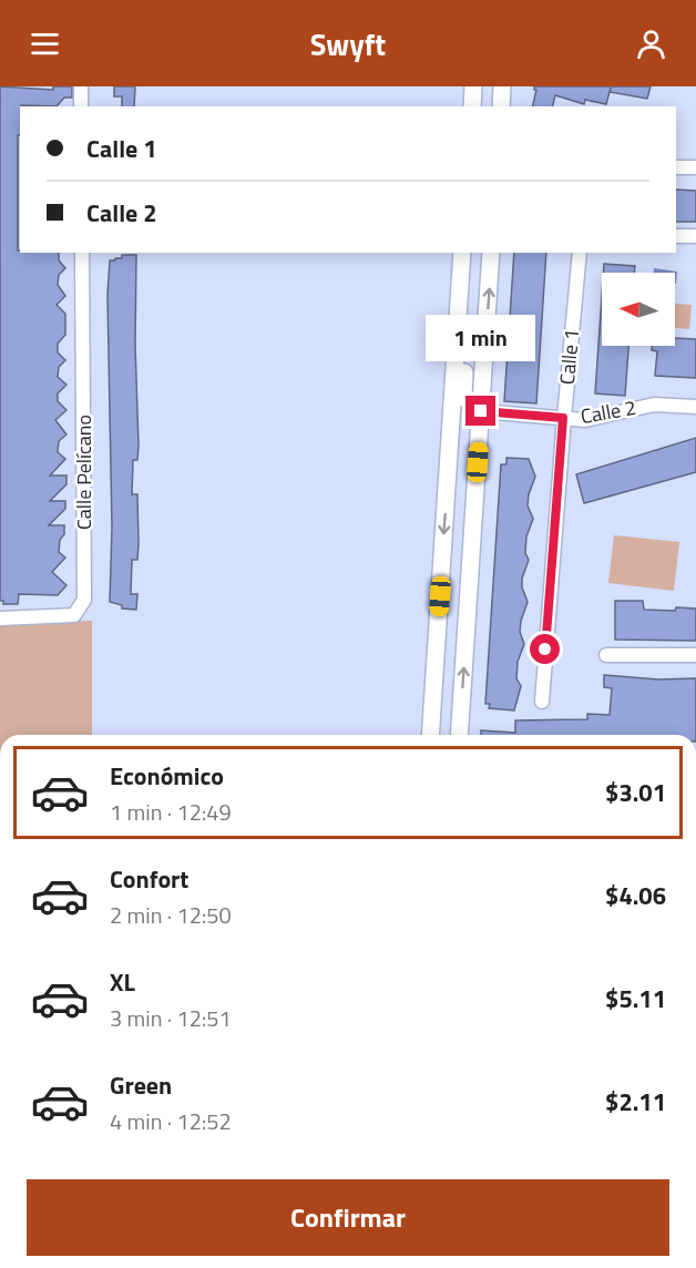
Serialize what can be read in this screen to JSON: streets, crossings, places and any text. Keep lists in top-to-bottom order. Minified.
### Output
{"streets":{"street":["Calle 1","Calle 2","Calle Pelícano"]},"crossings":[["Calle 1","Calle 2"]],"north":"left","page":{"header":"Swyft","banner":["Calle 1","Calle 2"],"bubble":"1 min","list":[{"name":"Económico","note":"1 min · 12:49","value":"$3.01"},{"name":"Confort","note":"2 min · 12:50","value":"$4.06"},{"name":"XL","note":"3 min · 12:51","value":"$5.11"},{"name":"Green","note":"4 min · 12:52","value":"$2.11"}],"buttons":"Confirmar"}}
